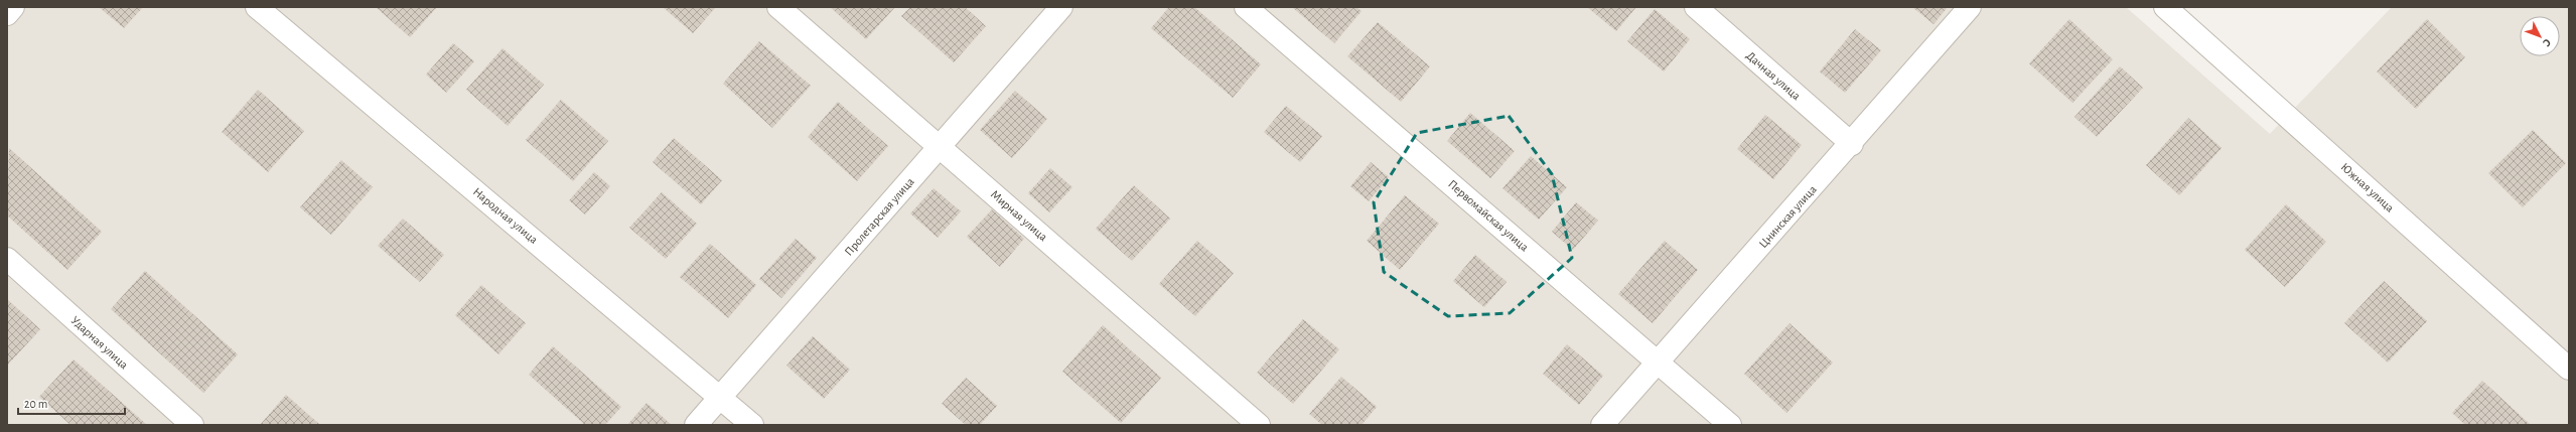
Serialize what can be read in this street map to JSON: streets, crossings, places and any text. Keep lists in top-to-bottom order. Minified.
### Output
{"streets":{"street":["Дачная улица","Южная улица","Народная улица","Мирная улица","Первомайская улица","Пролетарская улица","Цнинская улица","Ударная улица"]},"crossings":[["Дачная улица","Цнинская улица"],["Народная улица","Пролетарская улица"],["Мирная улица","Пролетарская улица"],["Первомайская улица","Цнинская улица"]],"scale_bar":"20 m","north":"bottom right"}
